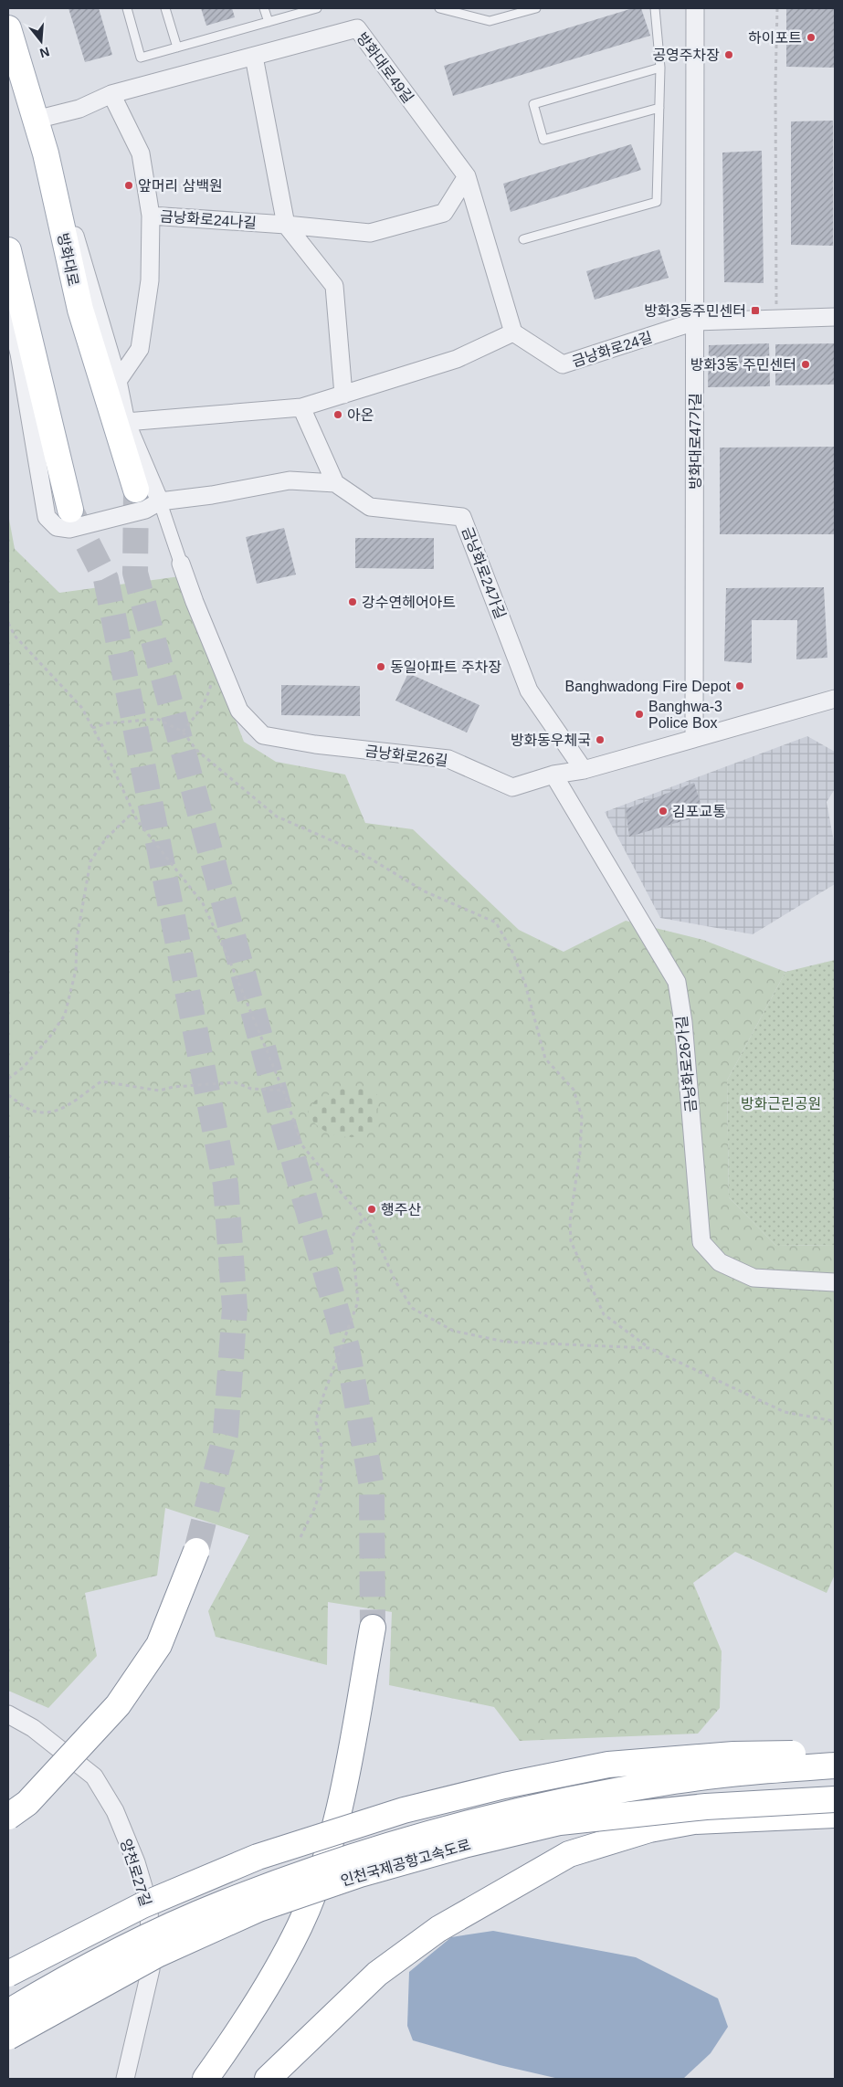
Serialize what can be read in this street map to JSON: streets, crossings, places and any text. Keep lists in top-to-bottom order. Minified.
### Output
{"streets":{"main road":["방화대로","인천국제공항고속도로"],"street":["방화대로49길","금낭화로24나길","금낭화로24길","방화대로47가길","금낭화로24가길","금낭화로26길","금낭화로26가길","양천로27길"]},"crossings":[["방화대로49길","금낭화로24나길"],["방화대로49길","방화대로"],["방화대로49길","금낭화로24길"],["금낭화로24길","방화대로47가길"],["방화대로47가길","금낭화로26길"],["금낭화로24가길","금낭화로26길"],["금낭화로26길","금낭화로26가길"]],"parks":["방화근린공원"],"places":{"other":["하이포트","공영주차장","앞머리 삼백원","방화3동 주민센터","아온","강수연헤어아트","동일아파트 주차장","Banghwadong Fire Depot","Banghwa-3 Police Box","방화동우체국","김포교통","행주산"],"transit":["방화3동주민센터"]},"north":"bottom"}
